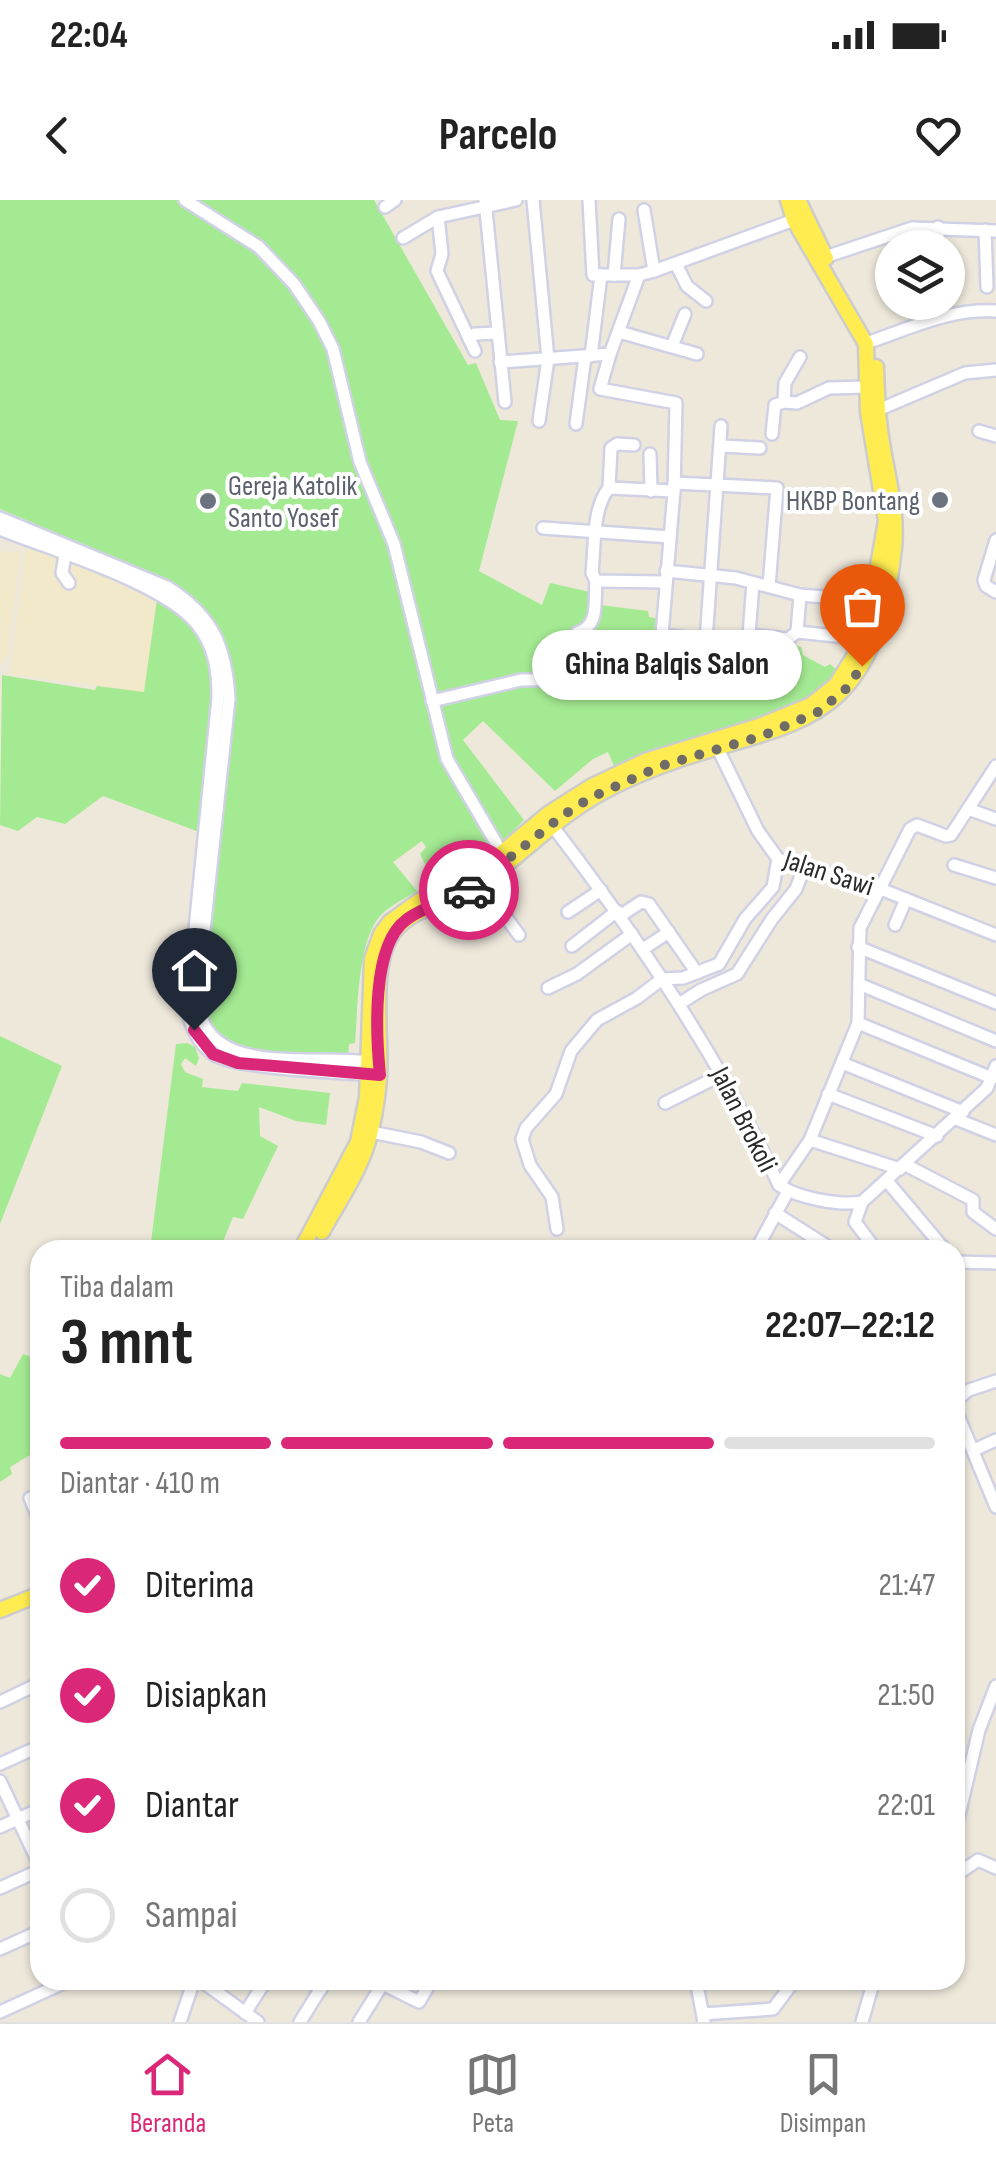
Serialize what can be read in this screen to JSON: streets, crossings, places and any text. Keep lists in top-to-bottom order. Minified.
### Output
{"streets":{"street":["Jalan Sawi","Jalan Brokoli"]},"places":["HKBP Bontang","Gereja Katolik Santo Yosef","Ghina Balqis Salon"],"page":{"status":"22:04","header":"Parcelo","bubble":"Ghina Balqis Salon","heading":["3 mnt","Tiba dalam","22:07–22:12"],"bar":"Diantar · 410 m","list":[["Diterima","21:47"],["Disiapkan","21:50"],["Diantar","22:01"],"Sampai"],"tabs":["Beranda","Peta","Disimpan"]}}
